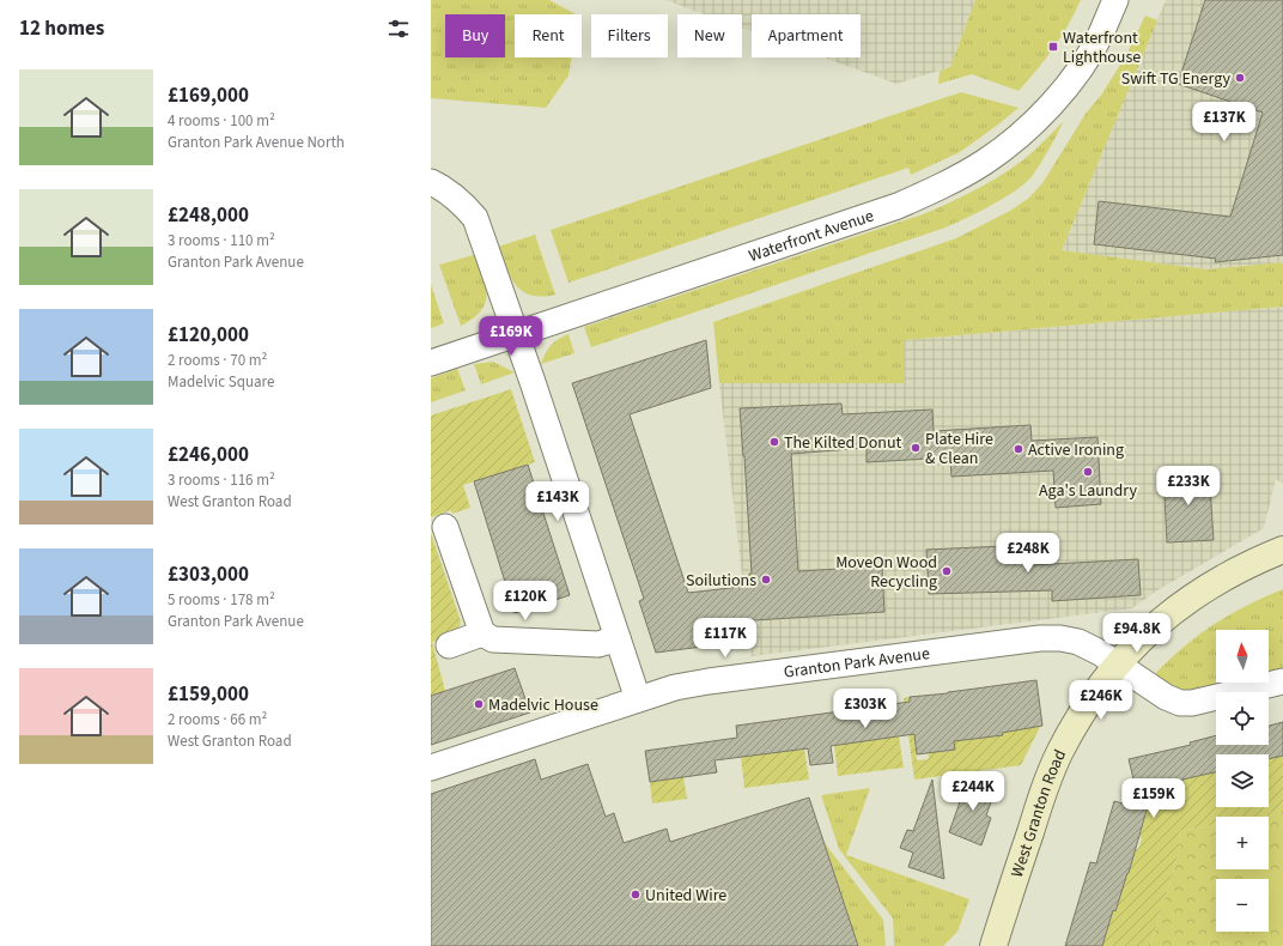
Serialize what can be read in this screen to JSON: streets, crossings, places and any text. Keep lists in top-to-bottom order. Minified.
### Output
{"streets":{"street":["Waterfront Avenue","Granton Park Avenue","West Granton Road"]},"crossings":[["Granton Park Avenue","West Granton Road"]],"places":{"transit":["Waterfront Lighthouse"],"other":["Swift TG Energy","The Kilted Donut","Plate Hire & Clean","Active Ironing","Aga's Laundry","MoveOn Wood Recycling","Soilutions","Madelvic House","United Wire"]},"north":"top","page":{"heading":"12 homes","chip":["Buy","Rent","Filters","New","Apartment"],"list":[{"name":"£169,000","note":"4 rooms · 100 m² · Granton Park Avenue North"},{"name":"£248,000","note":"3 rooms · 110 m² · Granton Park Avenue"},{"name":"£120,000","note":"2 rooms · 70 m² · Madelvic Square"},{"name":"£246,000","note":"3 rooms · 116 m² · West Granton Road"},{"name":"£303,000","note":"5 rooms · 178 m² · Granton Park Avenue"},{"name":"£159,000","note":"2 rooms · 66 m² · West Granton Road"}],"price":["£137K","£169K","£233K","£143K","£248K","£120K","£94.8K","£117K","£246K","£303K","£244K","£159K"],"map_buttons":["+","−"]}}
